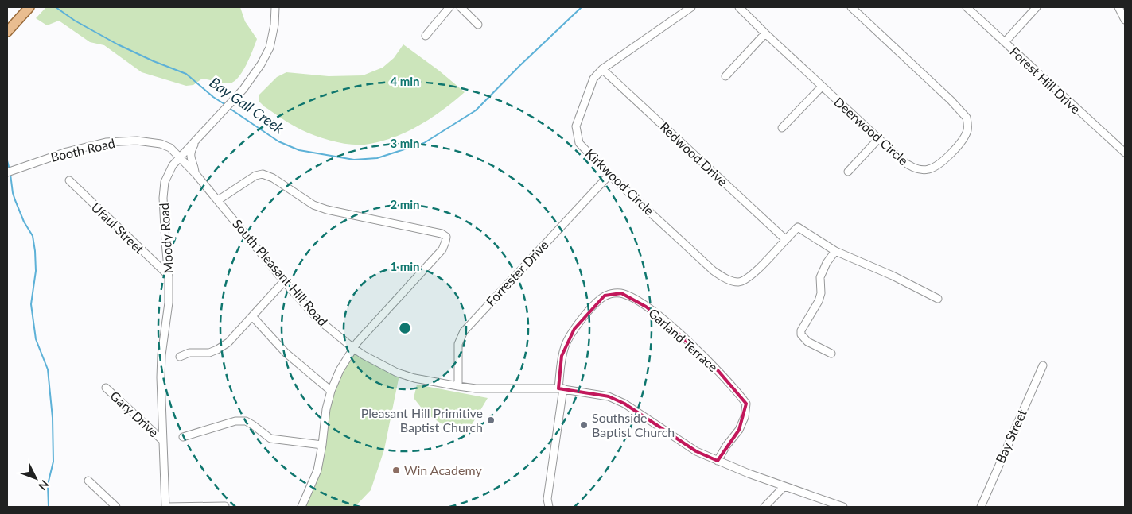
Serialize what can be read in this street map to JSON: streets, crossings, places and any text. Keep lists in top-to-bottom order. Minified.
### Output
{"streets":{"street":["Forest Hill Drive","Deerwood Circle","Booth Road","Redwood Drive","Kirkwood Circle","Ufaul Street","Moody Road","South Pleasant Hill Road","Forrester Drive","Garland Terrace","Gary Drive","Bay Street"]},"crossings":[["Booth Road","Moody Road"],["Booth Road","South Pleasant Hill Road"],["Redwood Drive","Kirkwood Circle"],["Kirkwood Circle","Forrester Drive"],["Ufaul Street","Moody Road"],["Moody Road","South Pleasant Hill Road"],["Moody Road","Gary Drive"],["South Pleasant Hill Road","Forrester Drive"],["South Pleasant Hill Road","Garland Terrace"]],"water":["Bay Gall Creek"],"places":["Pleasant Hill Primitive Baptist Church","Southside Baptist Church","Win Academy"],"north":"bottom right","rings":["4 min","3 min","2 min","1 min"]}
